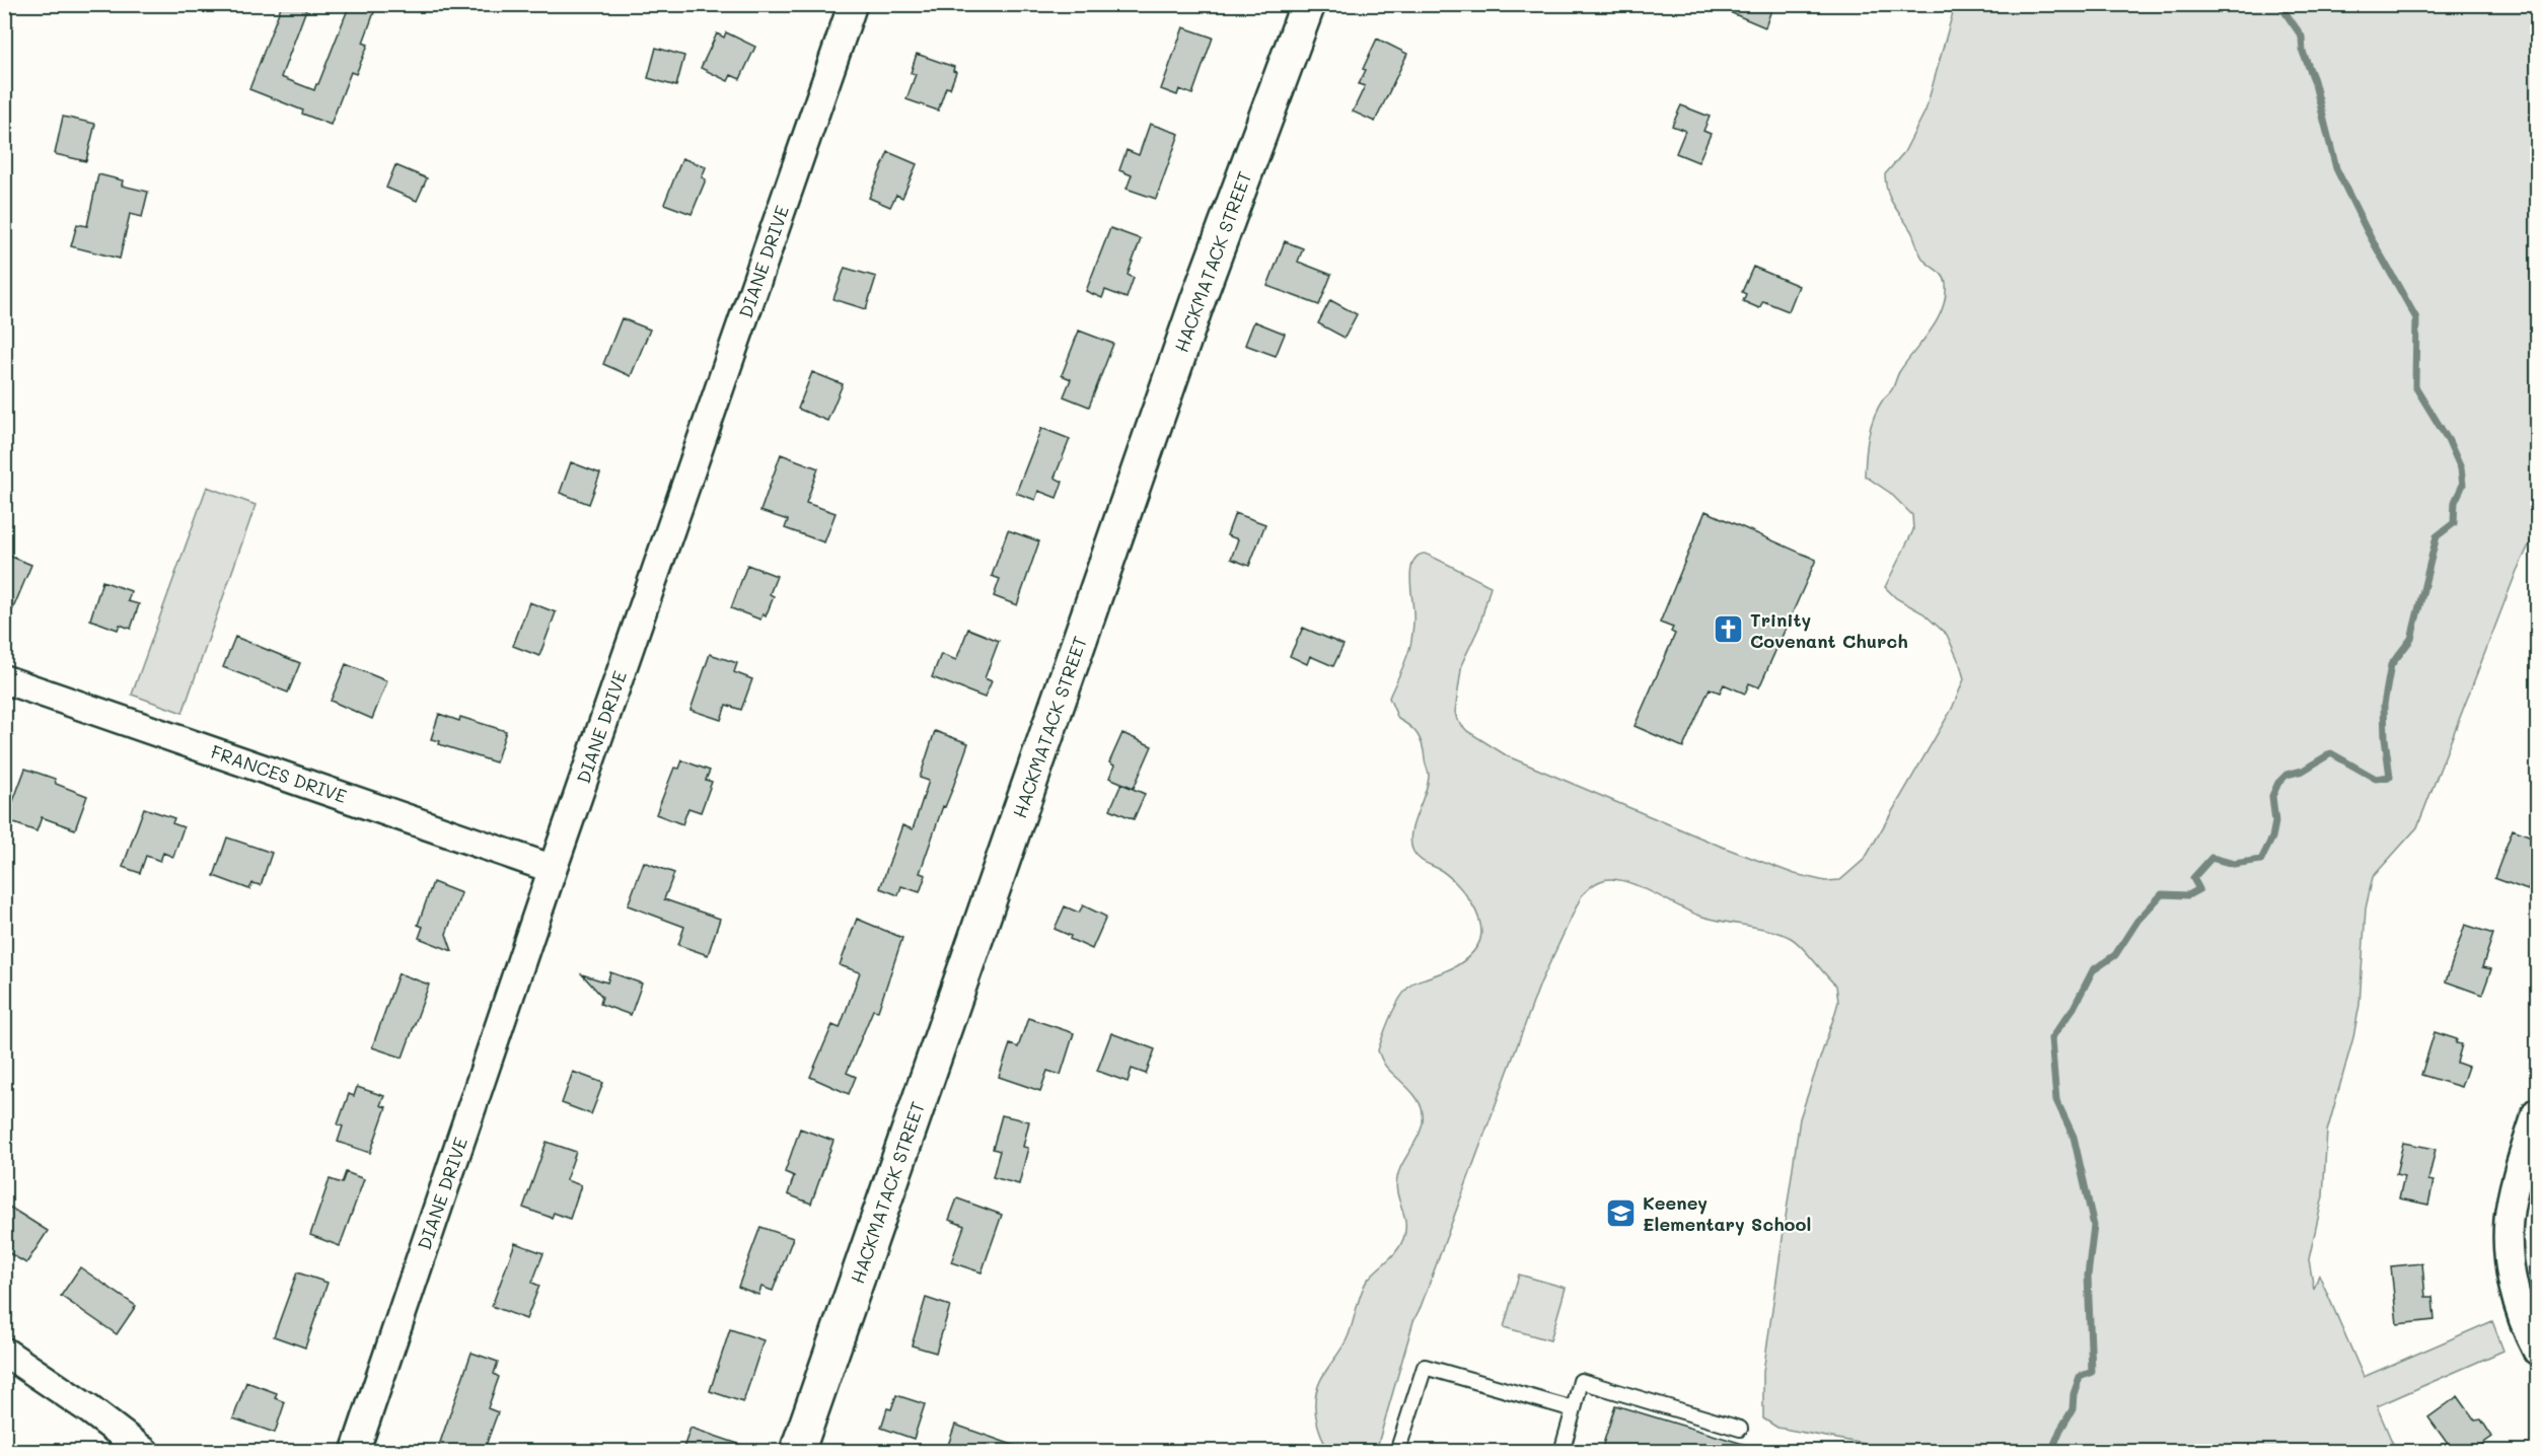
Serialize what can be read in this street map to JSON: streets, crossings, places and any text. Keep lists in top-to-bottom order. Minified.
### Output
{"streets":{"street":["DIANE DRIVE","HACKMATACK STREET","FRANCES DRIVE"]},"crossings":[["DIANE DRIVE","FRANCES DRIVE"]],"places":{"church":["Trinity Covenant Church"],"school or university":["Keeney Elementary School"]}}
